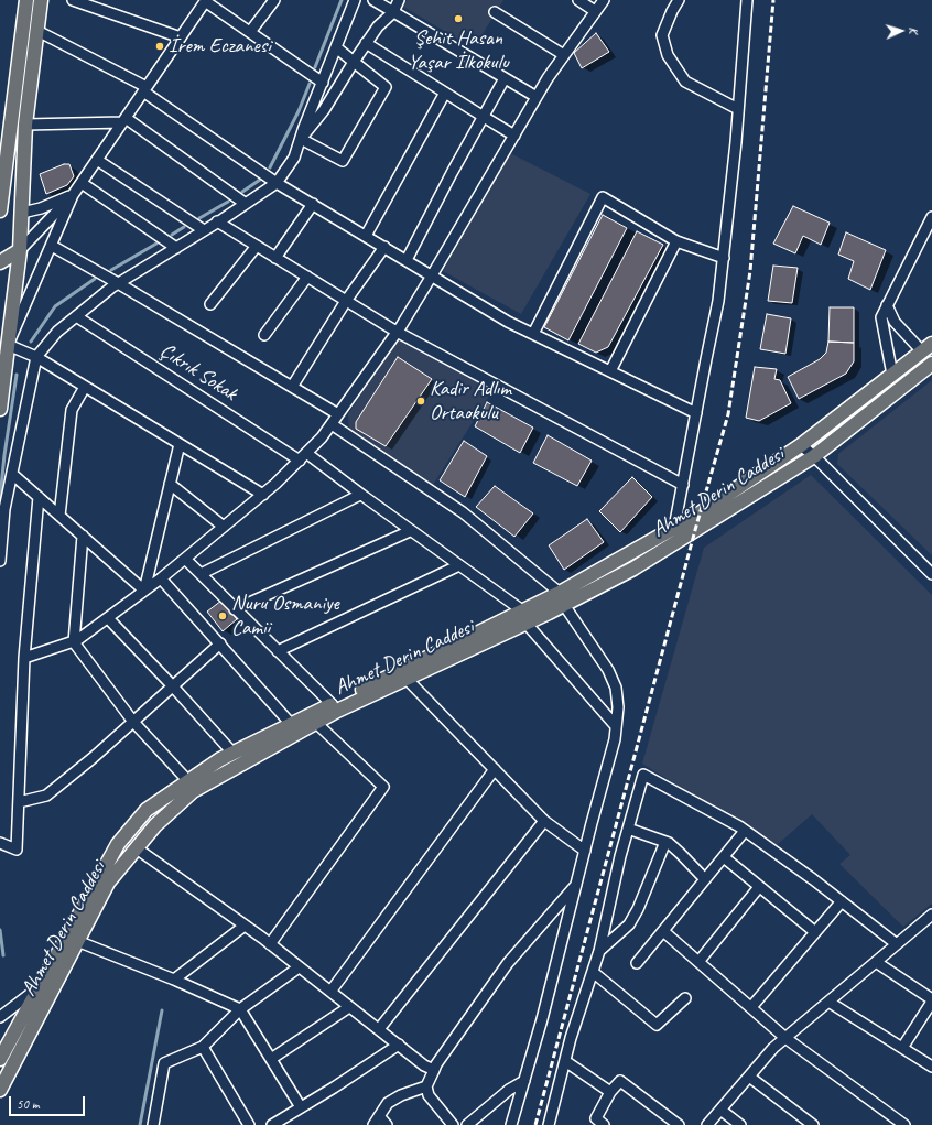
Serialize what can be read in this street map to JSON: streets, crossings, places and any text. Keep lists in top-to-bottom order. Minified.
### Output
{"streets":{"main road":["Ahmet Derin Caddesi"],"street":["Çıkrık Sokak"]},"crossings":[["Çıkrık Sokak","Ahmet Derin Caddesi"]],"places":["Şehit Hasan Yaşar İlkokulu","İrem Eczanesi","Kadir Adlım Ortaokulu","Nuru Osmaniye Camii"],"scale_bar":"50 m","north":"right"}
